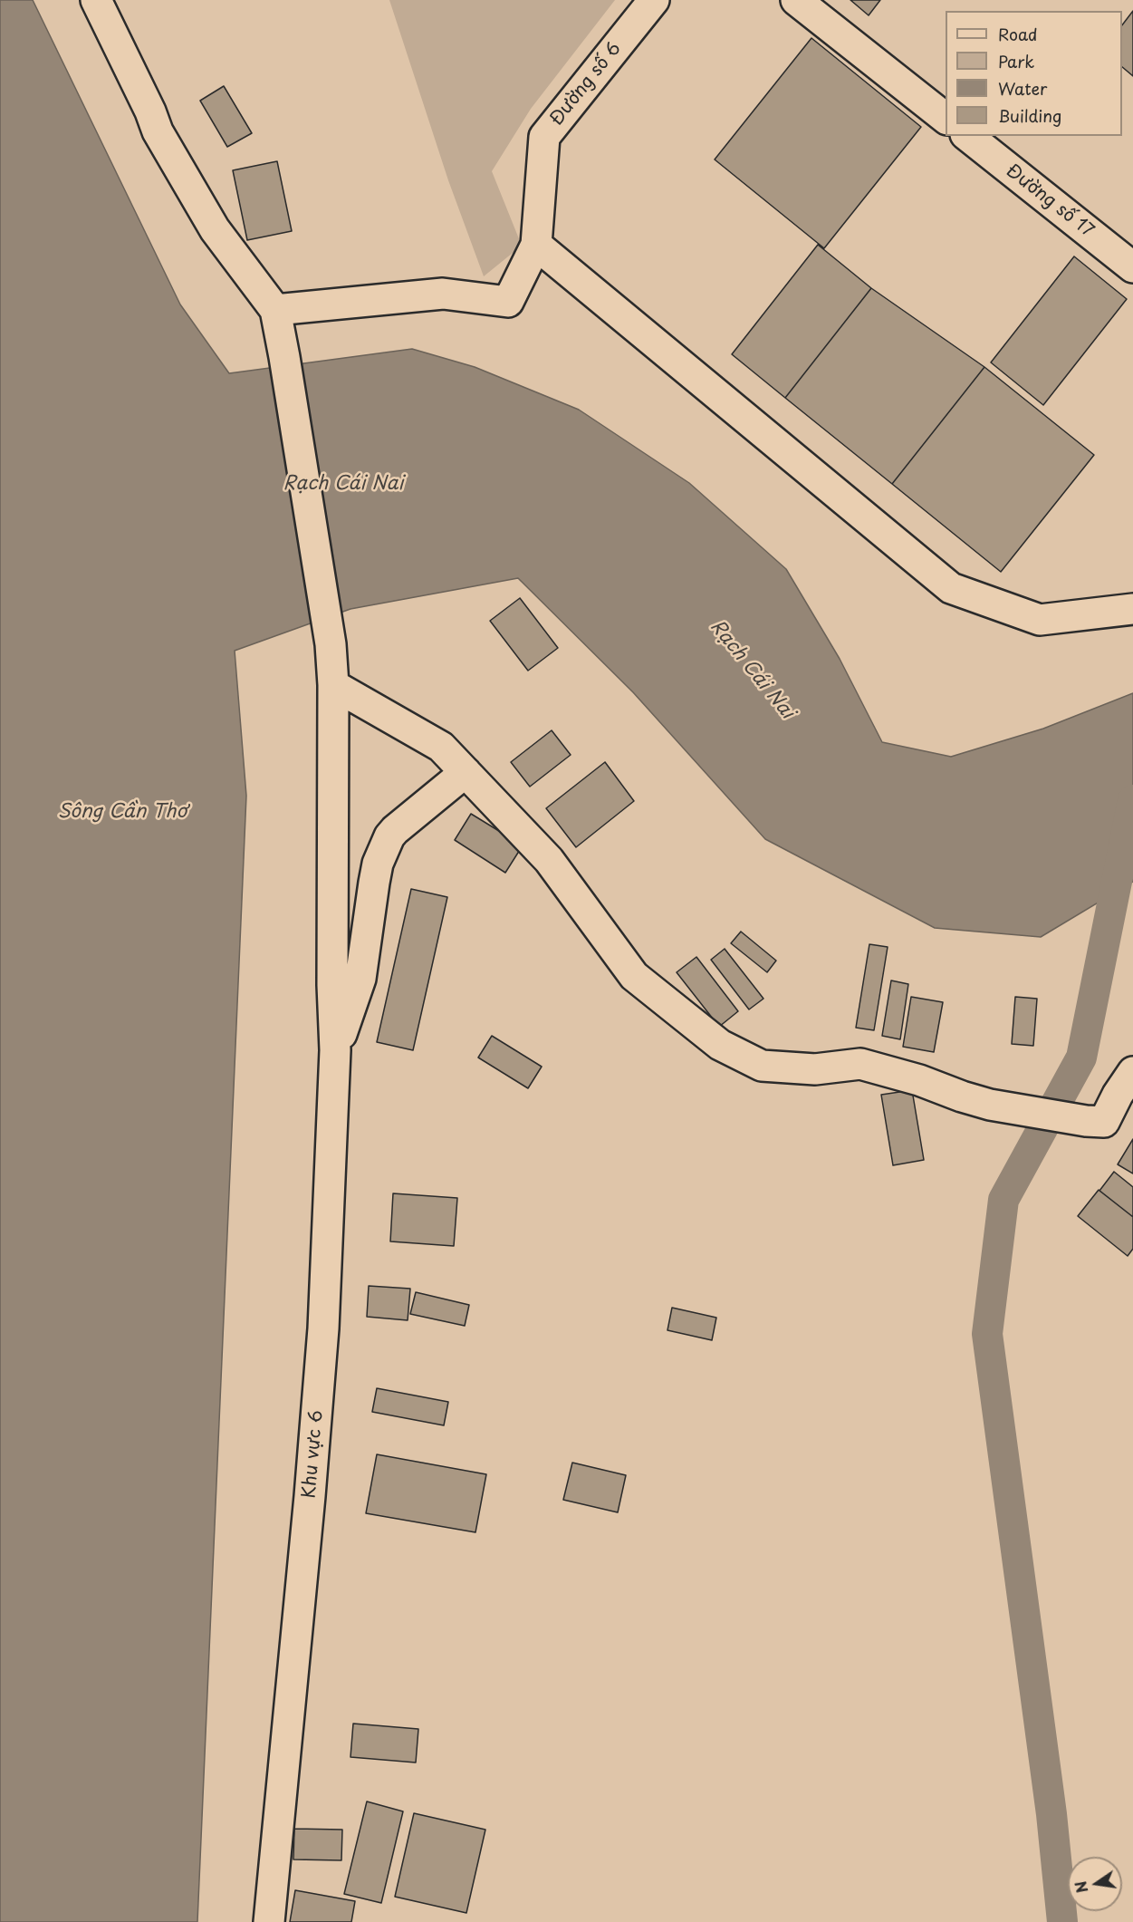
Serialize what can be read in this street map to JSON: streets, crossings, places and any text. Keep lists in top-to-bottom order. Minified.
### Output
{"streets":{"street":["Đường số 6","Đường số 17","Khu vực 6"]},"crossings":[["Đường số 6","Khu vực 6"]],"water":["Rạch Cái Nai","Sông Cần Thơ"],"legend":["Road","Park","Water","Building"],"north":"left"}
